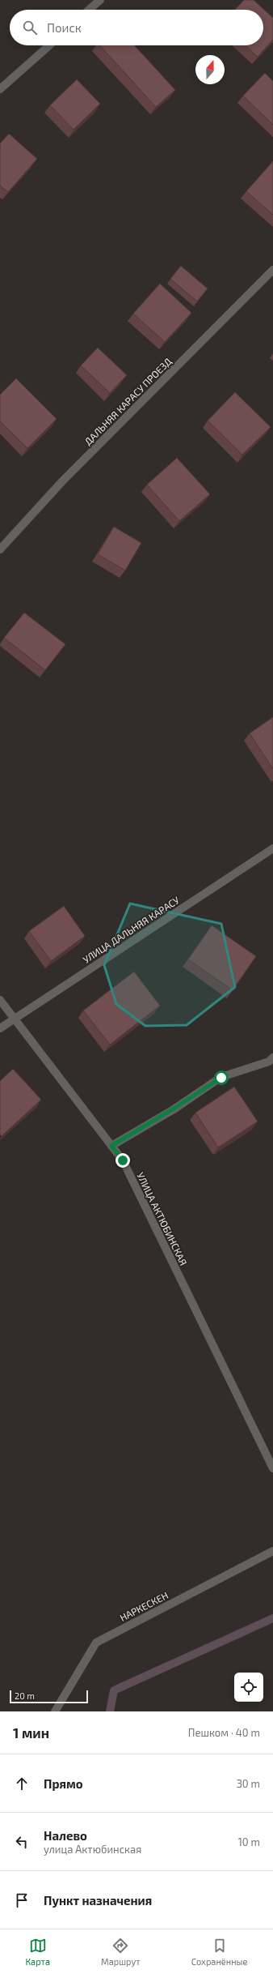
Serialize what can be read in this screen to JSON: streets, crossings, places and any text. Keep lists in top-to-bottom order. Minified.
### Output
{"streets":{"street":["ДАЛЬНЯЯ КАРАСУ ПРОЕЗД","УЛИЦА ДАЛЬНЯЯ КАРАСУ","УЛИЦА АКТЮБИНСКАЯ","НАРКЕСКЕН"]},"crossings":[["УЛИЦА ДАЛЬНЯЯ КАРАСУ","УЛИЦА АКТЮБИНСКАЯ"]],"scale_bar":"20 m","north":"top","page":{"search":"Поиск","scale":"20 m","heading":["1 мин","Пешком · 40 m"],"list":[["Прямо","30 m"],["Налево","улица Актюбинская","10 m"],"Пункт назначения"],"nav":["Карта","Маршрут","Сохранённые"]}}
